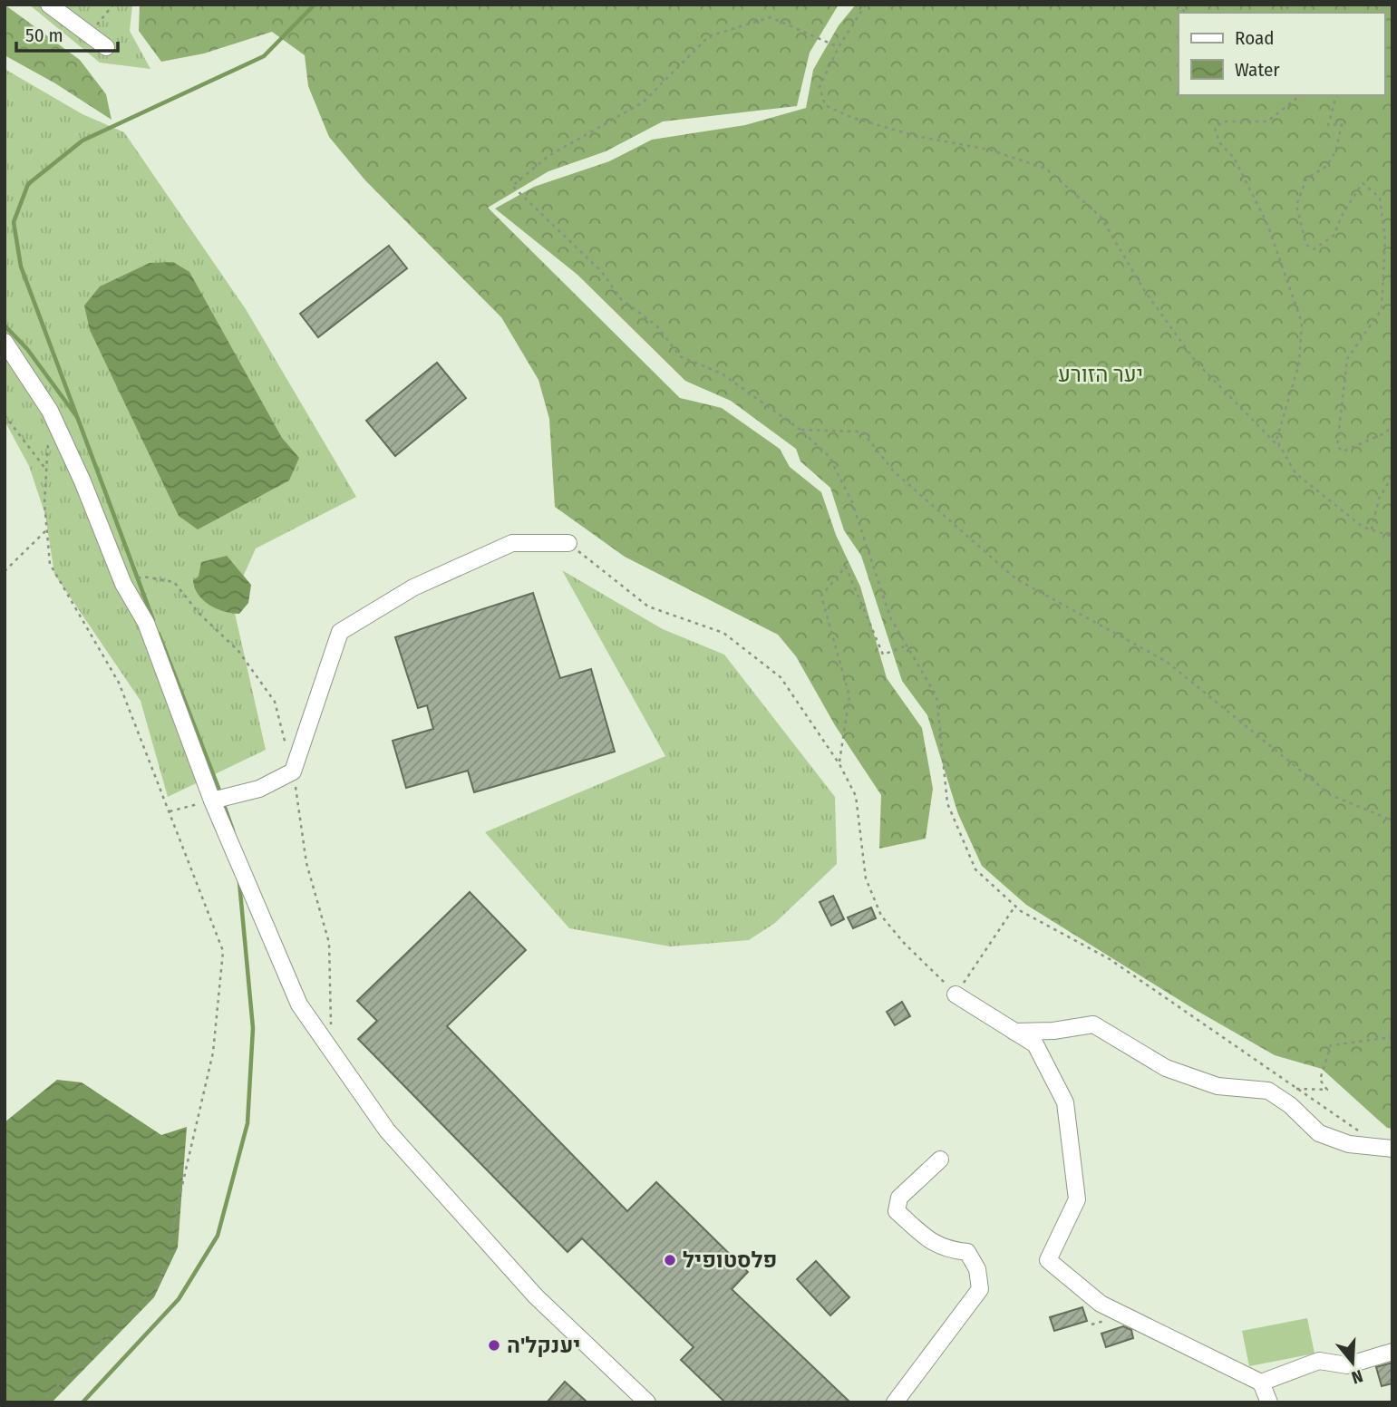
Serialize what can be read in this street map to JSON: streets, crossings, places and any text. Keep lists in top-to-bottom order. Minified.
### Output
{"parks":["יער הזורע"],"places":["פלסטופיל","יענקל'ה"],"legend":["Road","Water"],"scale_bar":"50 m","north":"bottom"}
